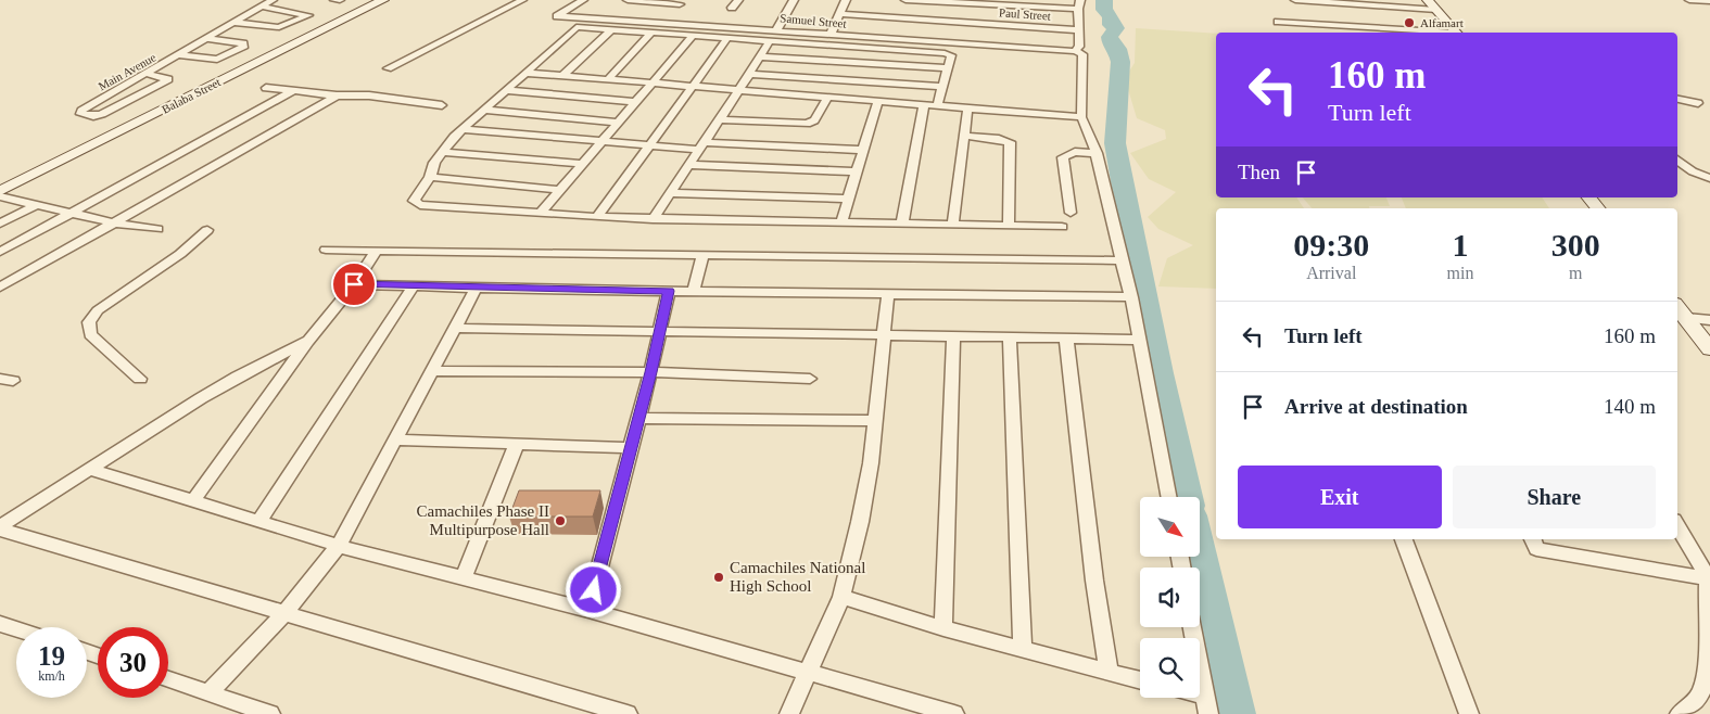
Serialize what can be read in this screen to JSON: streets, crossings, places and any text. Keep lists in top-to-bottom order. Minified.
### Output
{"streets":{"street":["Paul Street","Samuel Street","Main Avenue","Balaba Street"]},"places":["Alfamart","Camachiles Phase II Multipurpose Hall","Camachiles National High School"],"north":"bottom right","page":{"turn":["160 m","Turn left"],"then":"Then","eta":["09:30","Arrival","1","min","300","m"],"list":[{"name":"Turn left","value":"160 m"},{"name":"Arrive at destination","value":"140 m"}],"buttons":["Exit","Share"],"speed":"19 km/h","limit":"30"}}
